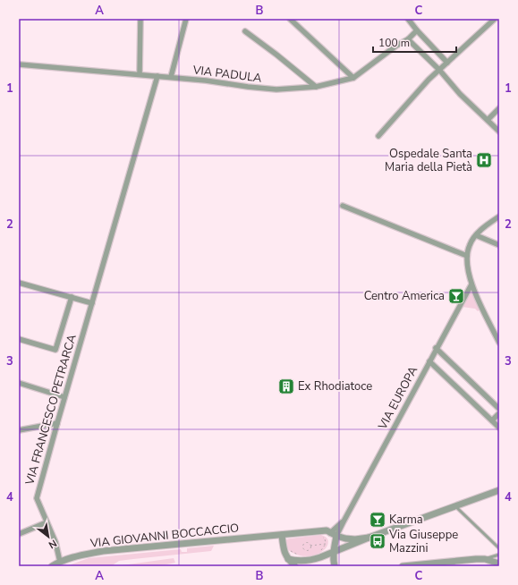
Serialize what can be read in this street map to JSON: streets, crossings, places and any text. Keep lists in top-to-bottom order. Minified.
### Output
{"streets":{"street":["VIA PADULA","VIA EUROPA","VIA FRANCESCO PETRARCA","VIA GIOVANNI BOCCACCIO"]},"crossings":[["VIA PADULA","VIA FRANCESCO PETRARCA"],["VIA EUROPA","VIA GIOVANNI BOCCACCIO"],["VIA FRANCESCO PETRARCA","VIA GIOVANNI BOCCACCIO"]],"places":{"hospital":["Ospedale Santa Maria della Pietà"],"bar":["Centro America","Karma"],"building":["Ex Rhodiatoce"],"bus stop":["Via Giuseppe Mazzini"]},"scale_bar":"100 m","north":"bottom right","grid":{"columns":["A","B","C"],"rows":["1","2","3","4"]}}
